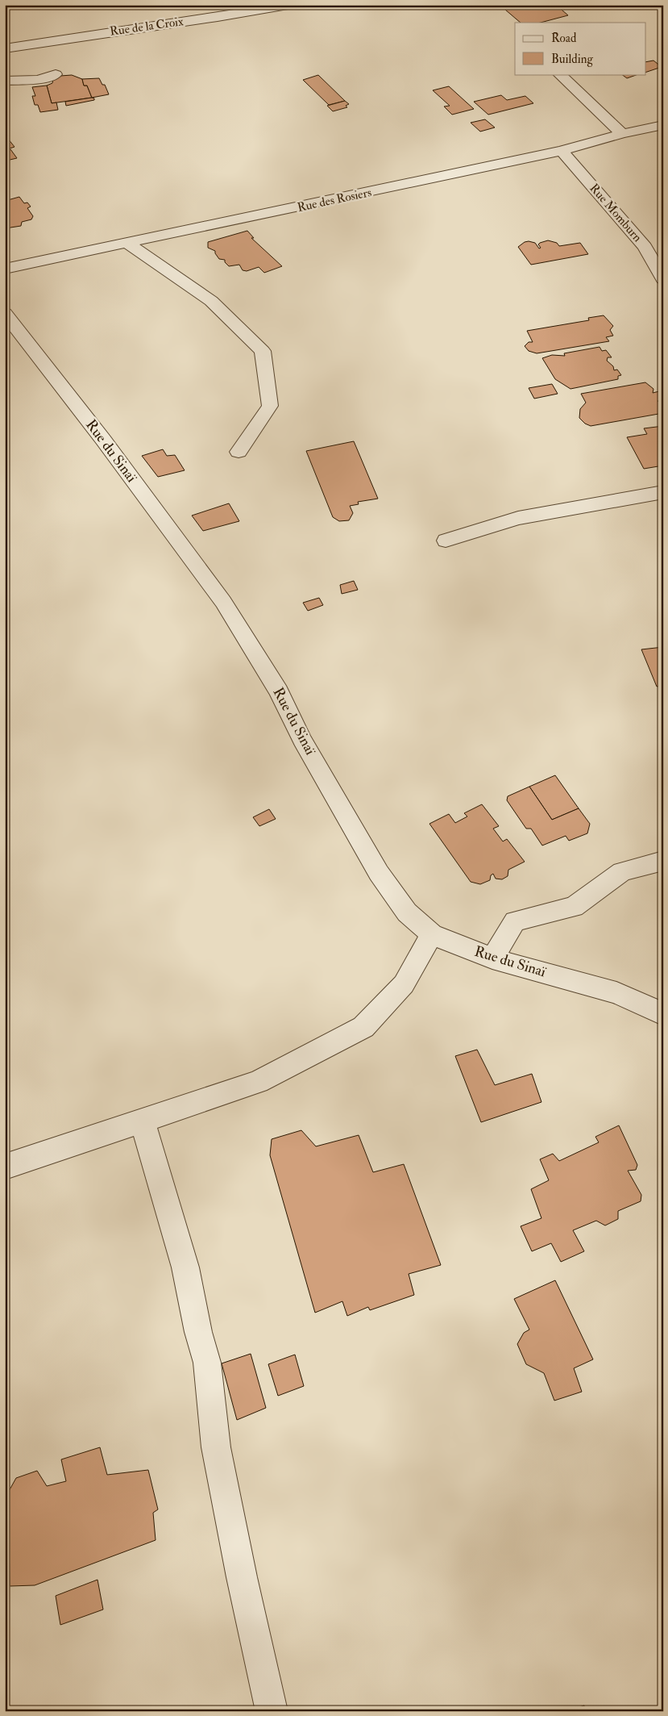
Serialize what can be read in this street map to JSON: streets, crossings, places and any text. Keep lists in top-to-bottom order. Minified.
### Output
{"streets":{"street":["Rue de la Croix","Rue des Rosiers","Rue Momburn","Rue du Sinaï"]},"crossings":[["Rue des Rosiers","Rue Momburn"]],"legend":["Road","Building"]}
